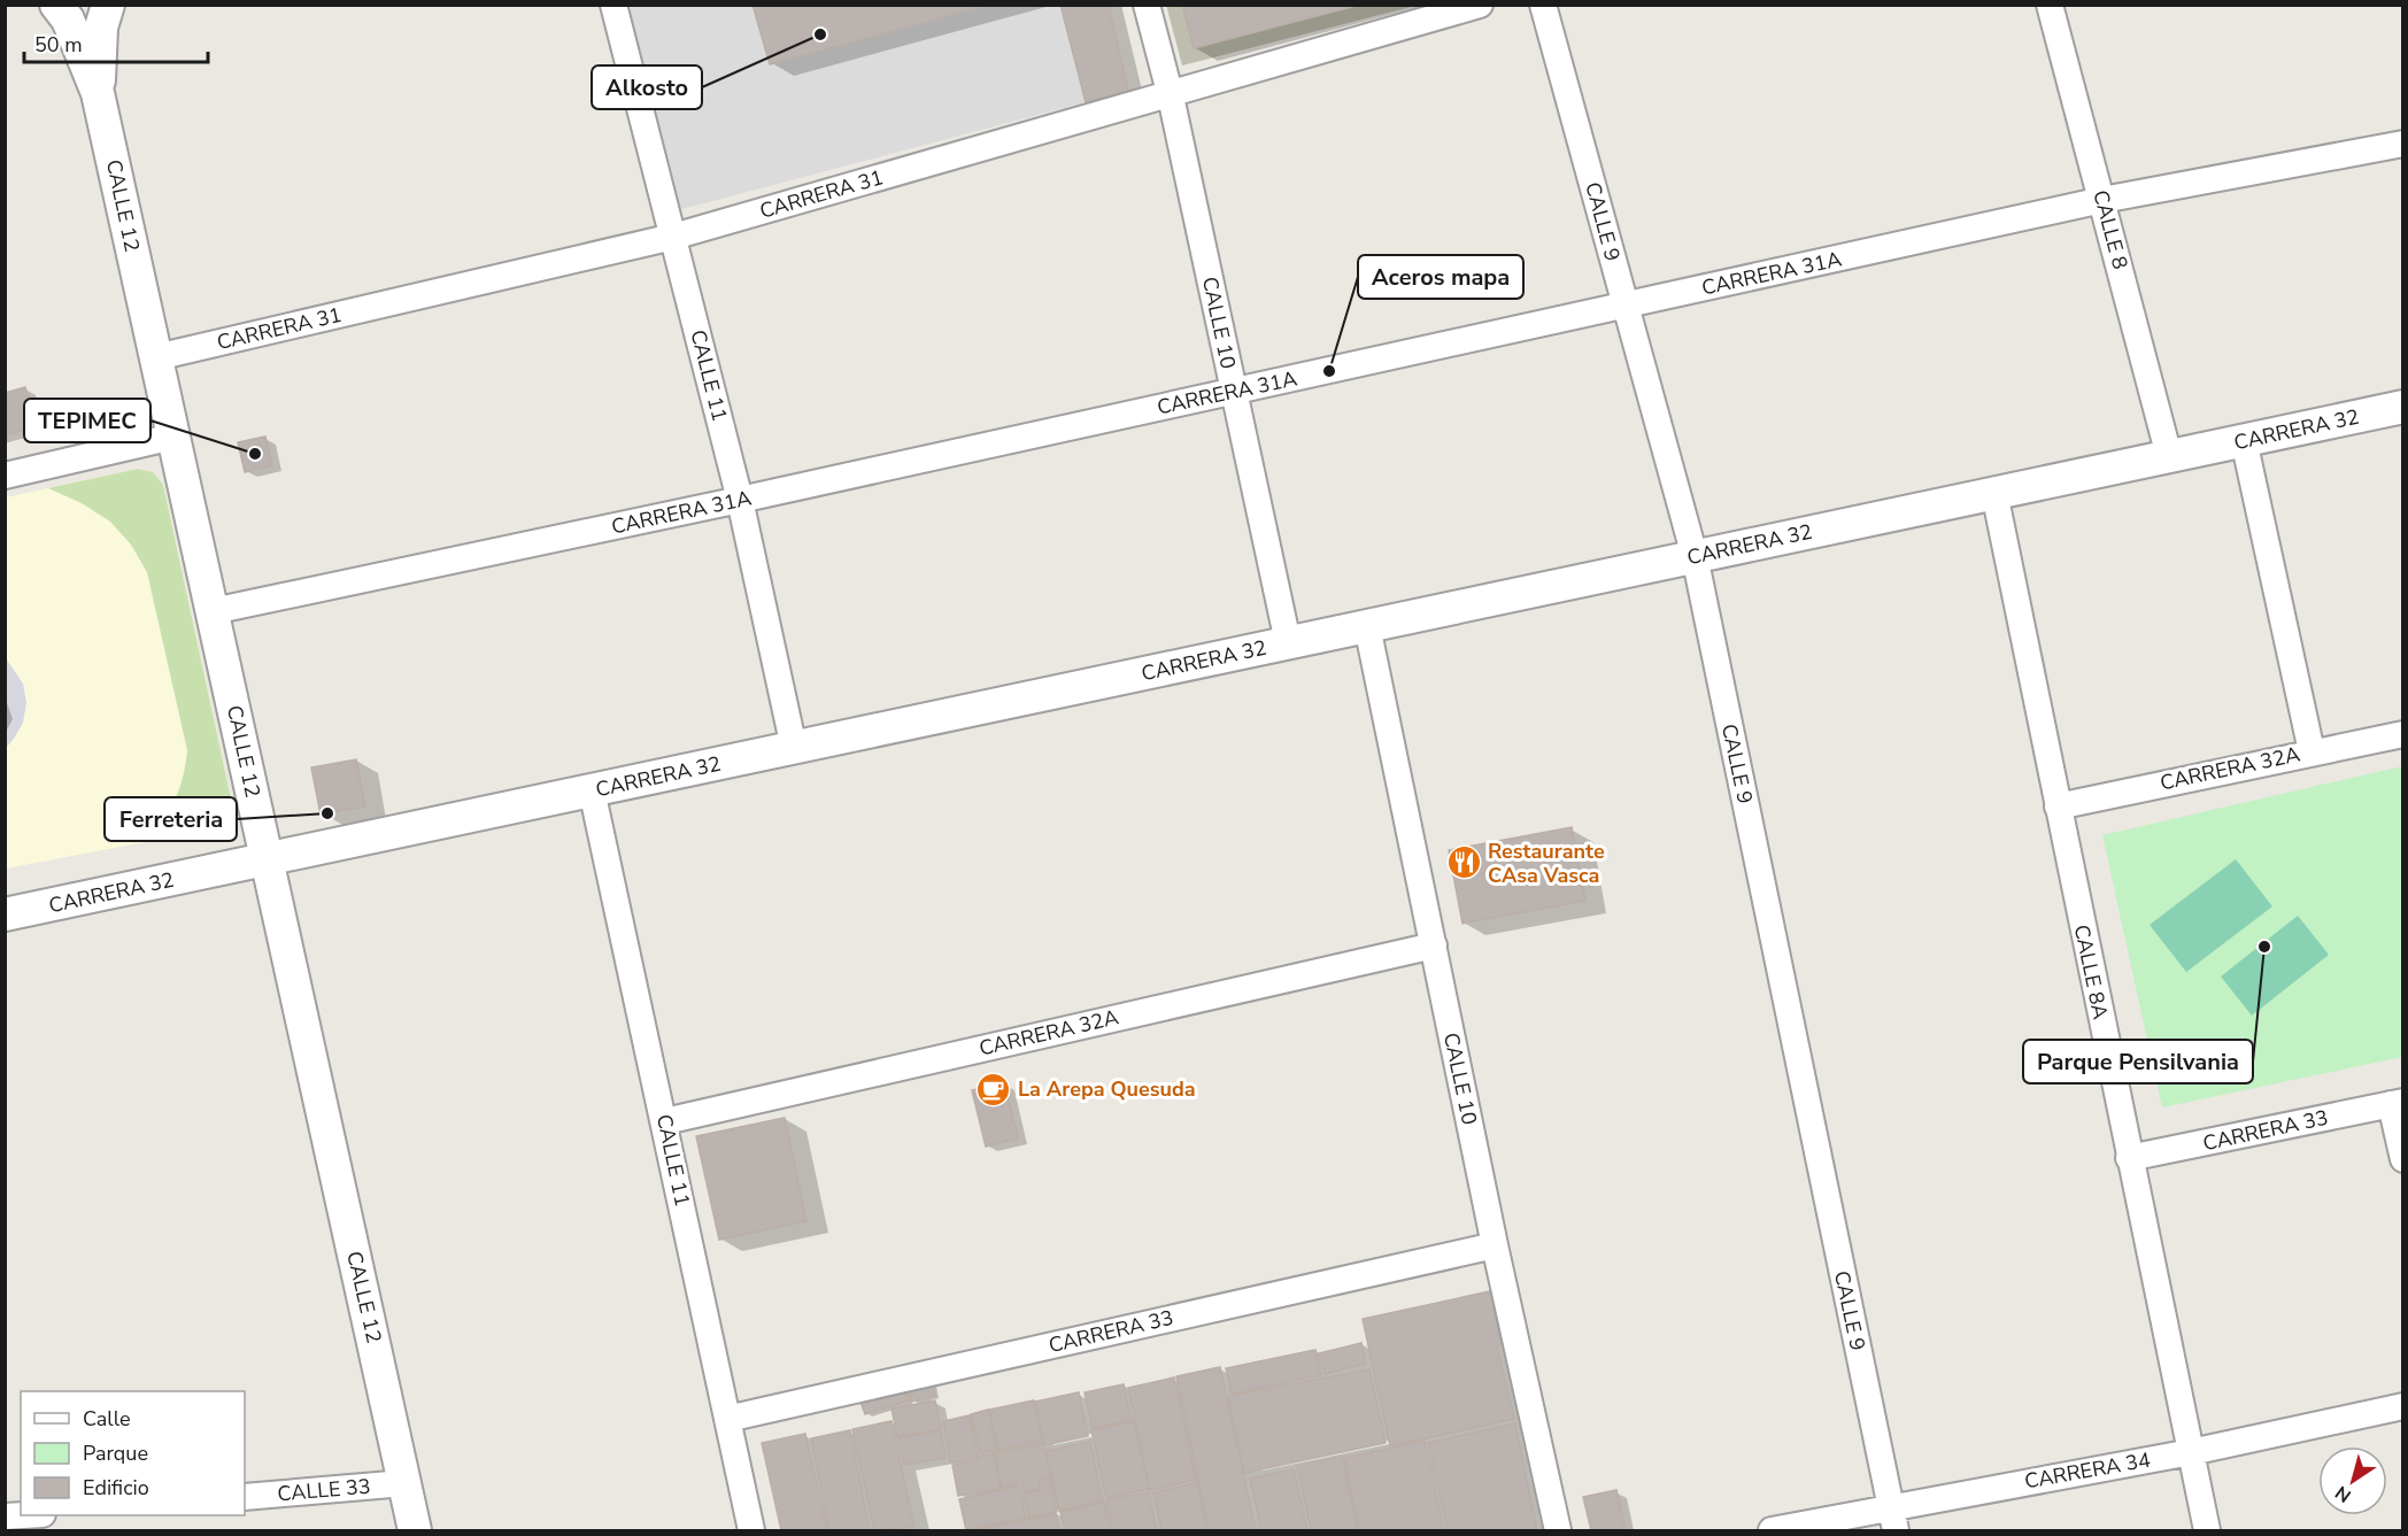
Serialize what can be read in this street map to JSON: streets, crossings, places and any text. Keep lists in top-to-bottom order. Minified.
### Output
{"streets":{"street":["CARRERA 31","CALLE 12","CALLE 9","CALLE 8","CARRERA 31A","CALLE 10","CALLE 11","CARRERA 32","CARRERA 32A","CALLE 8A","CARRERA 33","CARRERA 34","CALLE 33"]},"crossings":[["CARRERA 31","CALLE 12"],["CARRERA 31","CALLE 10"],["CARRERA 31","CALLE 11"],["CALLE 12","CARRERA 31A"],["CALLE 12","CARRERA 32"],["CALLE 12","CALLE 33"],["CALLE 9","CARRERA 31A"],["CALLE 9","CARRERA 32"],["CALLE 9","CARRERA 34"],["CALLE 8","CARRERA 31A"],["CALLE 8","CARRERA 32"],["CARRERA 31A","CALLE 10"],["CARRERA 31A","CALLE 11"],["CALLE 10","CARRERA 32"],["CALLE 10","CARRERA 32A"],["CALLE 10","CARRERA 33"],["CALLE 11","CARRERA 32"],["CALLE 11","CARRERA 32A"],["CALLE 11","CARRERA 33"],["CARRERA 32","CALLE 8A"],["CARRERA 32A","CALLE 8A"],["CALLE 8A","CARRERA 33"],["CALLE 8A","CARRERA 34"]],"places":{"other":["Alkosto","Aceros mapa","TEPIMEC","Ferreteria","Parque Pensilvania"],"restaurant":["Restaurante CAsa Vasca"],"cafe":["La Arepa Quesuda"]},"legend":["Calle","Parque","Edificio"],"scale_bar":"50 m","north":"bottom left"}
